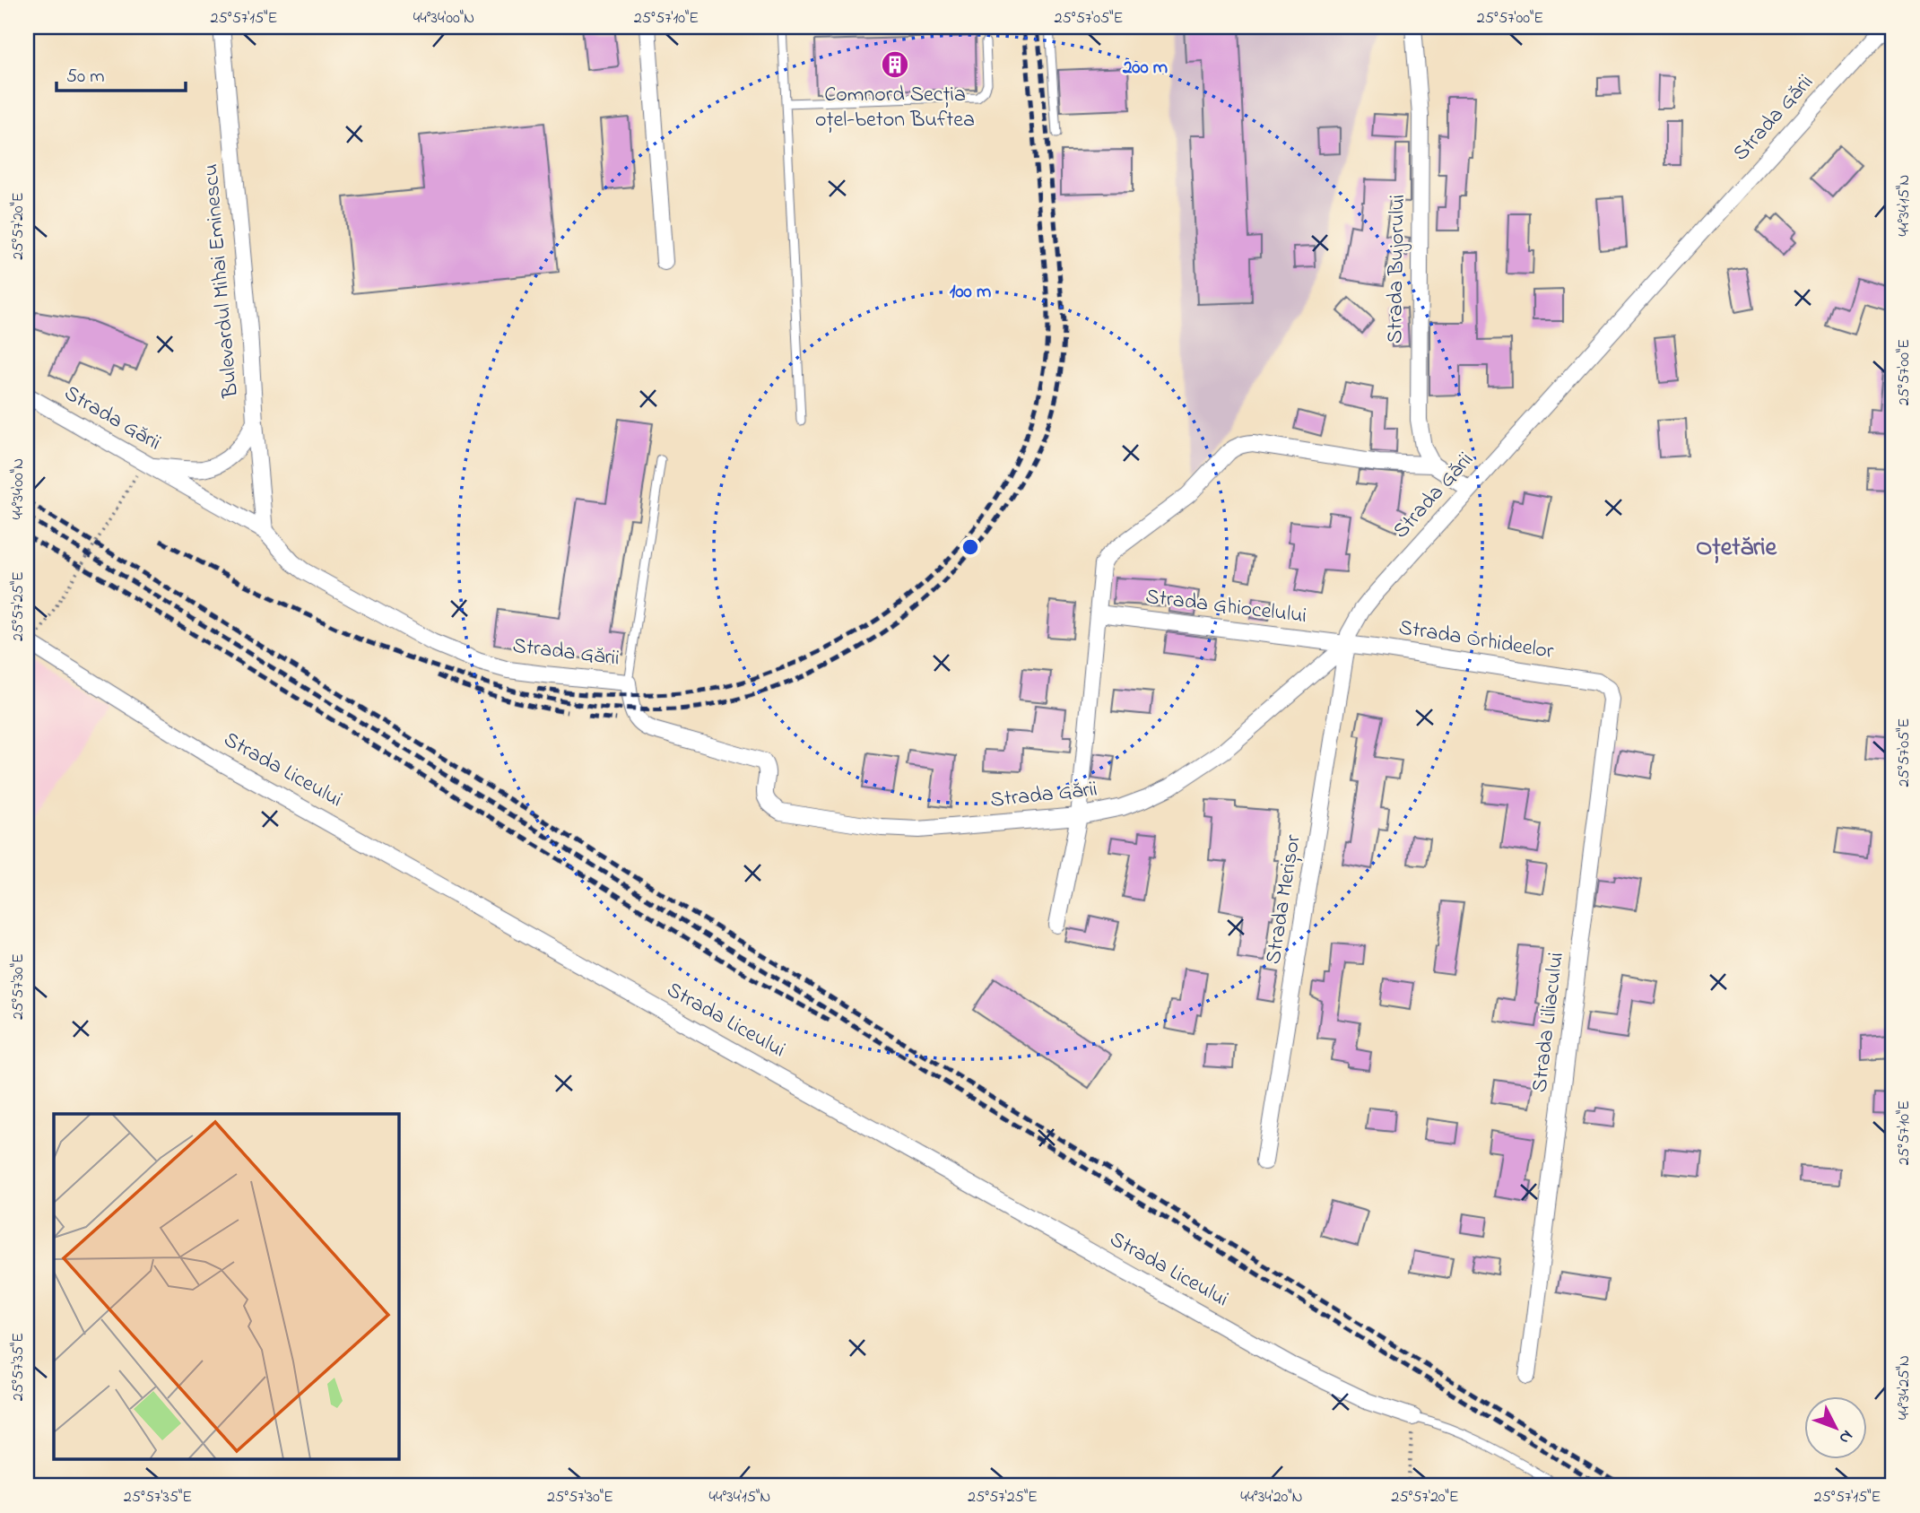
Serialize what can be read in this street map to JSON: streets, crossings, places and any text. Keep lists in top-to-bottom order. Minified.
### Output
{"streets":{"street":["Strada Gării","Strada Bujorului","Bulevardul Mihai Eminescu","Strada Ghiocelului","Strada Orhideelor","Strada Liceului","Strada Merișor","Strada Liliacului"]},"crossings":[["Strada Gării","Bulevardul Mihai Eminescu"],["Strada Gării","Strada Ghiocelului"],["Strada Gării","Strada Orhideelor"],["Strada Gării","Strada Merișor"],["Strada Ghiocelului","Strada Orhideelor"],["Strada Ghiocelului","Strada Merișor"],["Strada Orhideelor","Strada Merișor"],["Strada Orhideelor","Strada Liliacului"]],"districts":["Oțetărie"],"places":{"building":["Comnord Secția oțel-beton Buftea"]},"scale_bar":"50 m","north":"bottom right","coordinates":["25°57'15\"E","44°34'00\"N","25°57'10\"E","25°57'05\"E","25°57'00\"E","44°34'15\"N","25°57'20\"E","25°57'25\"E","25°57'30\"E","25°57'35\"E","44°34'25\"N","44°34'20\"N"],"rings":["200 m","100 m"]}
